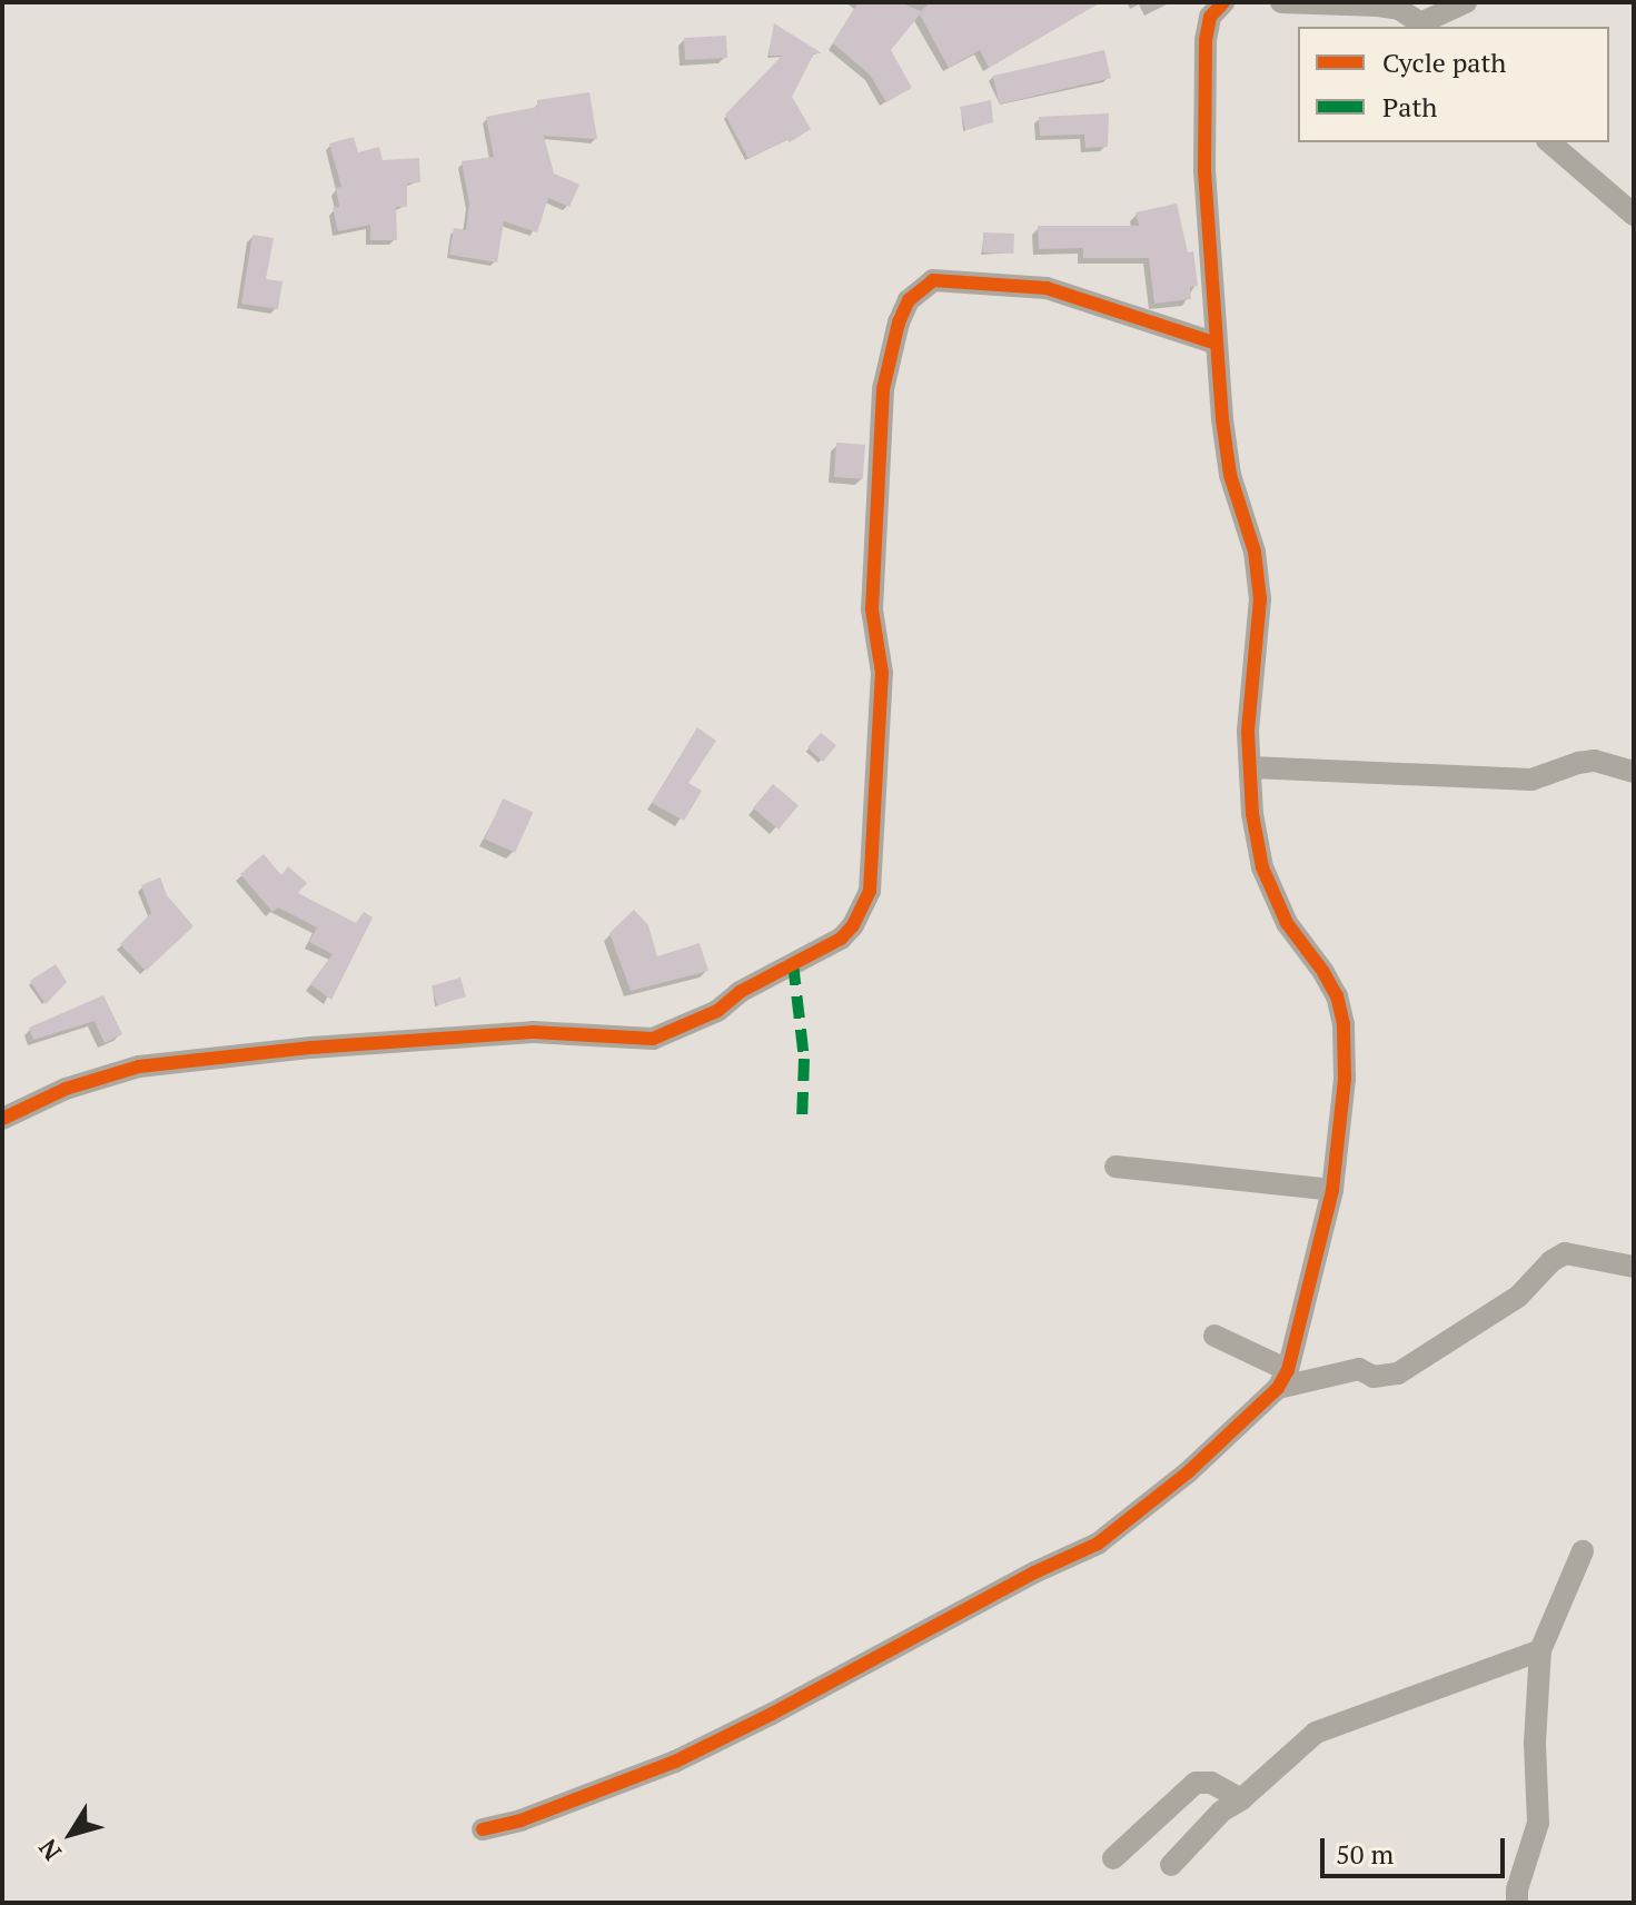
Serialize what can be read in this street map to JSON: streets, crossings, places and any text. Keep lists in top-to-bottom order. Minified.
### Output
{"legend":["Cycle path","Path"],"scale_bar":"50 m","north":"bottom left"}
